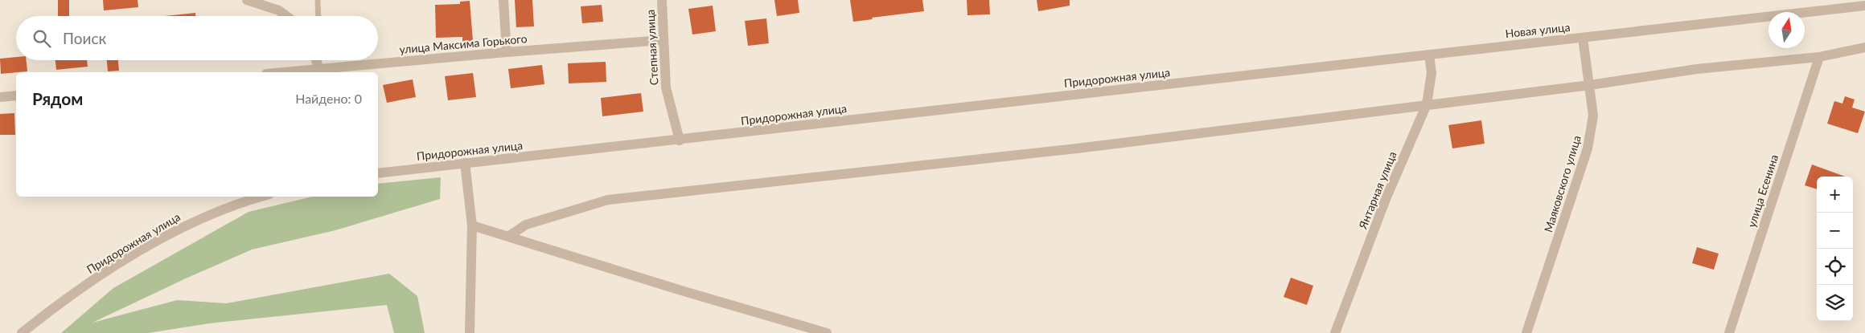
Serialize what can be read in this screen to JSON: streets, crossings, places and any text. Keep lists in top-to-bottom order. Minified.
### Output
{"streets":{"street":["Новая улица","улица Максима Горького","Степная улица","Придорожная улица","Маяковского улица","Янтарная улица","улица Есенина"]},"crossings":[["Новая улица","Придорожная улица"],["Новая улица","Маяковского улица"],["Новая улица","Янтарная улица"],["улица Максима Горького","Степная улица"],["Степная улица","Придорожная улица"]],"north":"top","page":{"search":"Поиск","heading":["Рядом","Найдено: 0"],"map_buttons":["+","−"]}}
